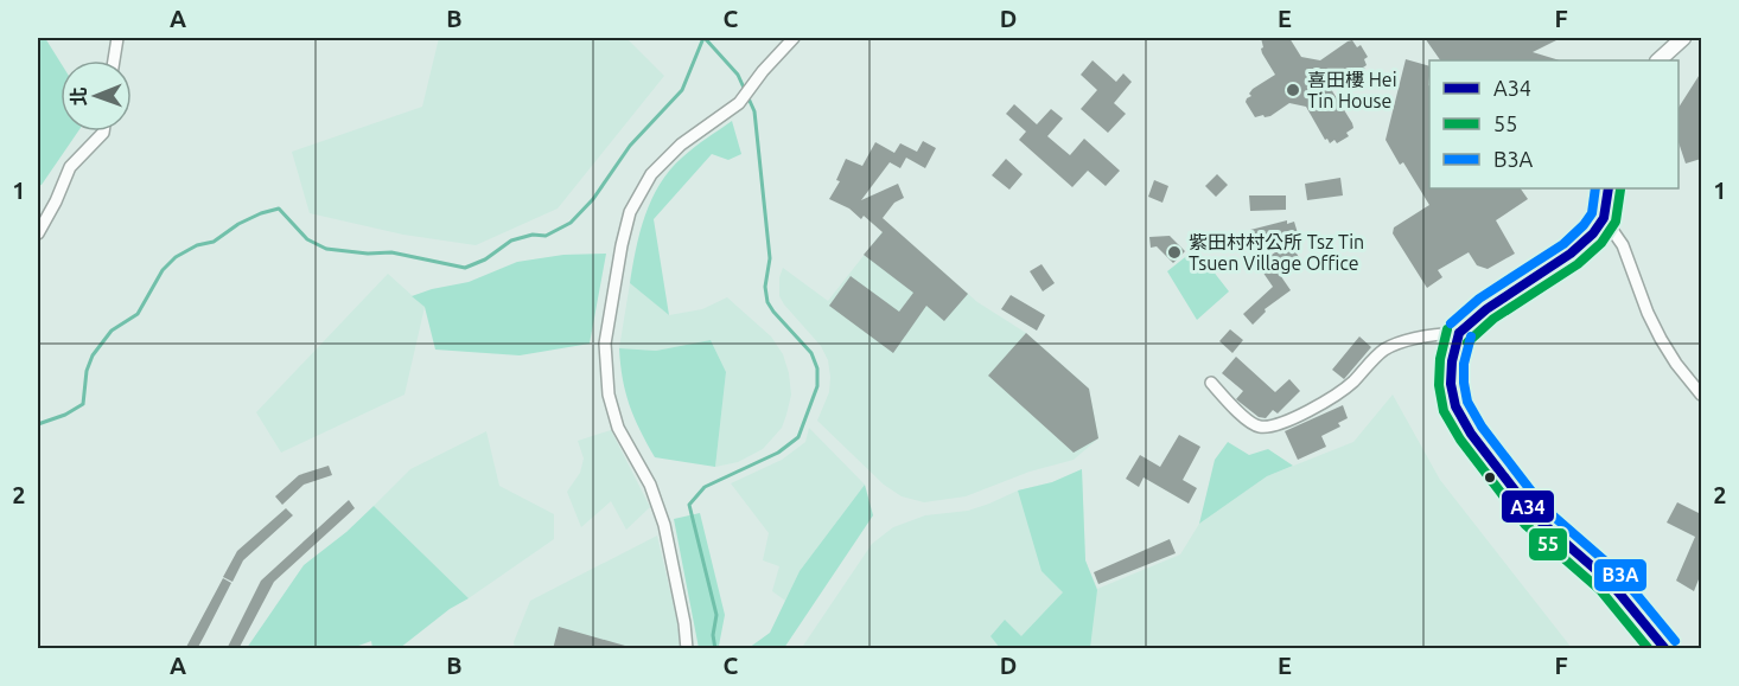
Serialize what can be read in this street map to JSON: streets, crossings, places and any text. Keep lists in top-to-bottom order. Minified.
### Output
{"places":["喜田樓 Hei Tin House","紫田村村公所 Tsz Tin Tsuen Village Office"],"lines":["transit line A34","transit line B3A","transit line 55"],"legend":["A34","55","B3A"],"north":"left","grid":{"columns":["A","B","C","D","E","F"],"rows":["1","2"]}}
